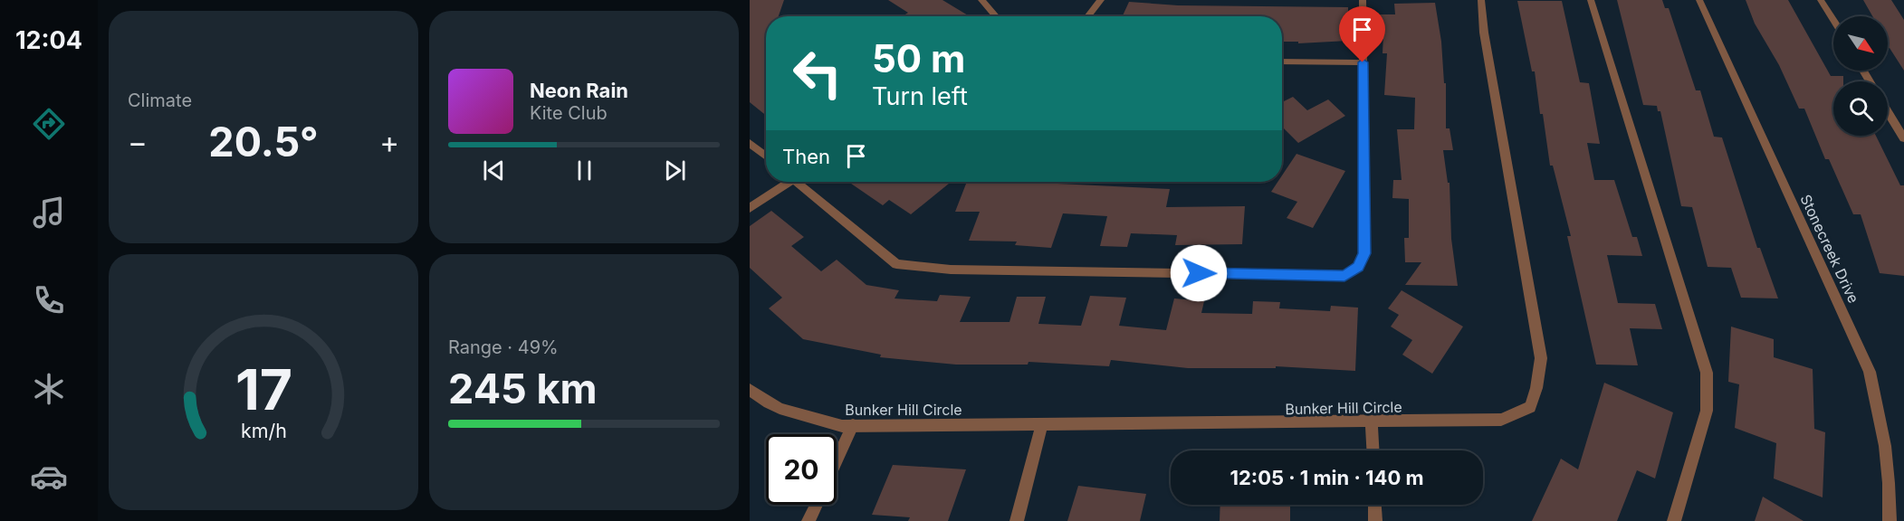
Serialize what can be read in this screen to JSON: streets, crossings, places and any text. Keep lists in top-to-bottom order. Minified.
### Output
{"streets":{"street":["Stonecreek Drive","Bunker Hill Circle"]},"north":"bottom right","page":{"tabs":"12:04","tile":["Climate",["Range · 49%","245 km"]],"turn":["50 m","Turn left"],"song":["Neon Rain","Kite Club"],"heat":["−","20.5°","+"],"then":"Then","limit":"20","trip":"12:05 · 1 min · 140 m","gauge":["17","km/h"]}}
